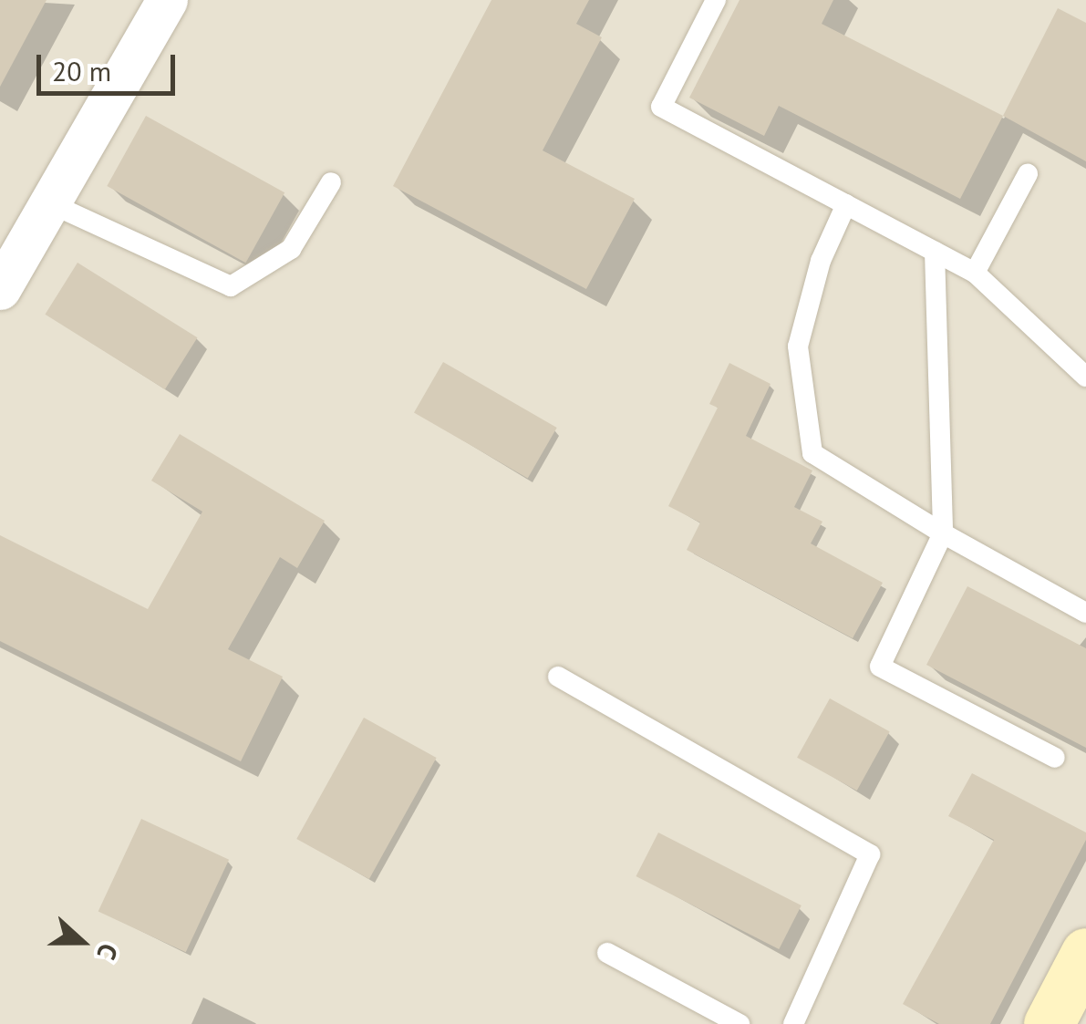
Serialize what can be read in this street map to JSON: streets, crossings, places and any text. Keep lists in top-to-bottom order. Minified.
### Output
{"scale_bar":"20 m","north":"right"}
